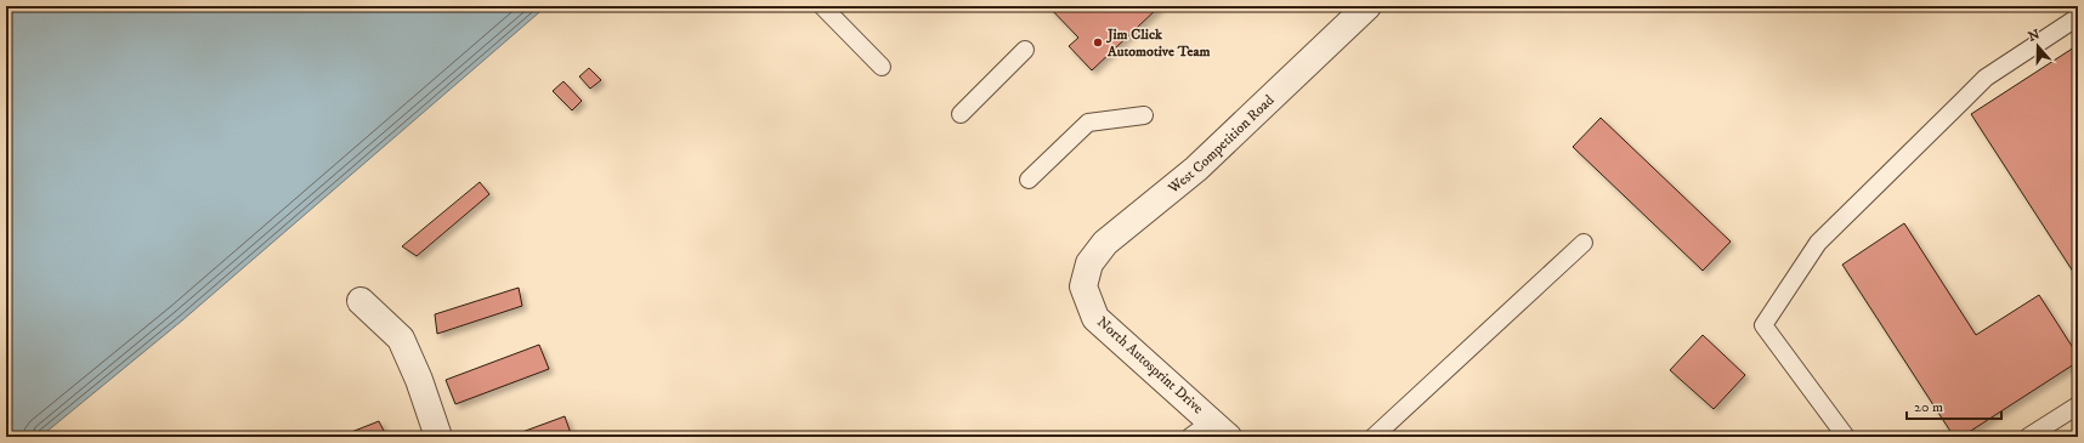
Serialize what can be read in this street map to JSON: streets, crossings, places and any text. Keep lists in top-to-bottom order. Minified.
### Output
{"streets":{"street":["West Competition Road","North Autosprint Drive"]},"crossings":[["West Competition Road","North Autosprint Drive"]],"places":["Jim Click Automotive Team"],"scale_bar":"20 m","north":"top"}
